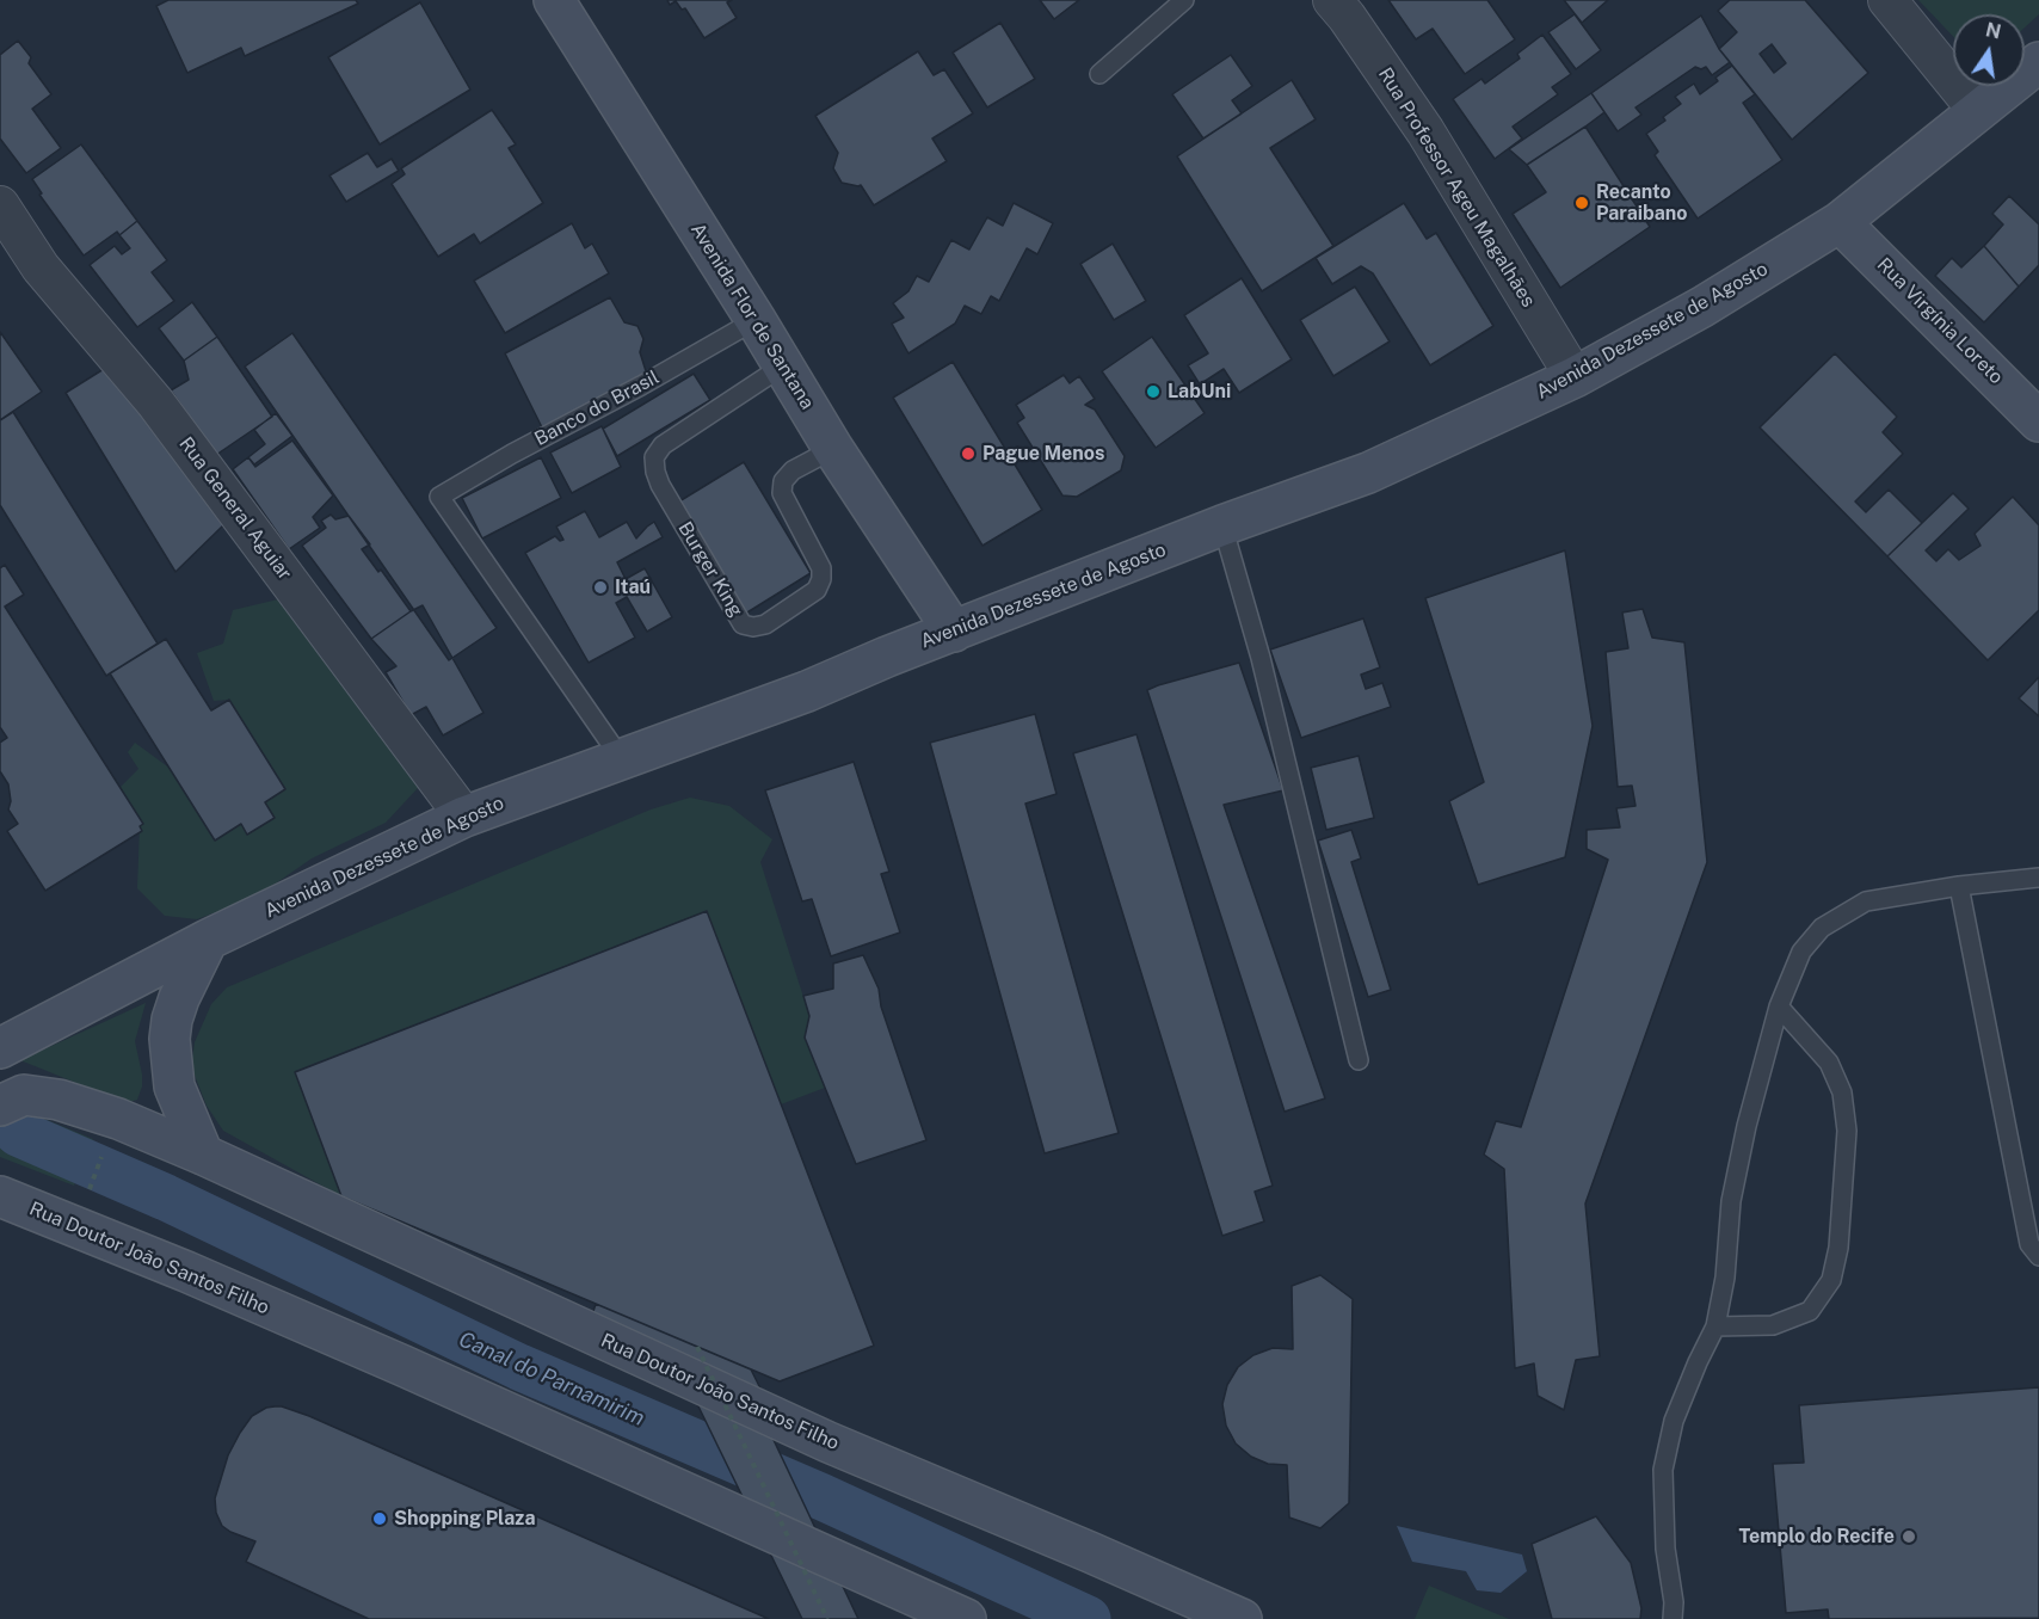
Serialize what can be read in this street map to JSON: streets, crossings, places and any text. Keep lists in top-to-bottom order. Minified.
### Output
{"streets":{"main road":["Avenida Flor de Santana","Rua Virgínia Loreto","Avenida Dezessete de Agosto","Rua Doutor João Santos Filho"],"street":["Rua Professor Ageu Magalhães","Rua General Aguiar"],"lane":["Banco do Brasil","Burger King"]},"crossings":[["Rua Professor Ageu Magalhães","Avenida Dezessete de Agosto"],["Avenida Flor de Santana","Avenida Dezessete de Agosto"],["Avenida Flor de Santana","Banco do Brasil"],["Avenida Flor de Santana","Burger King"],["Rua Virgínia Loreto","Avenida Dezessete de Agosto"],["Avenida Dezessete de Agosto","Banco do Brasil"],["Avenida Dezessete de Agosto","Rua General Aguiar"]],"water":["Canal do Parnamirim"],"places":["Recanto Paraibano","LabUni","Pague Menos","Itaú","Shopping Plaza","Templo do Recife"],"north":"top"}
